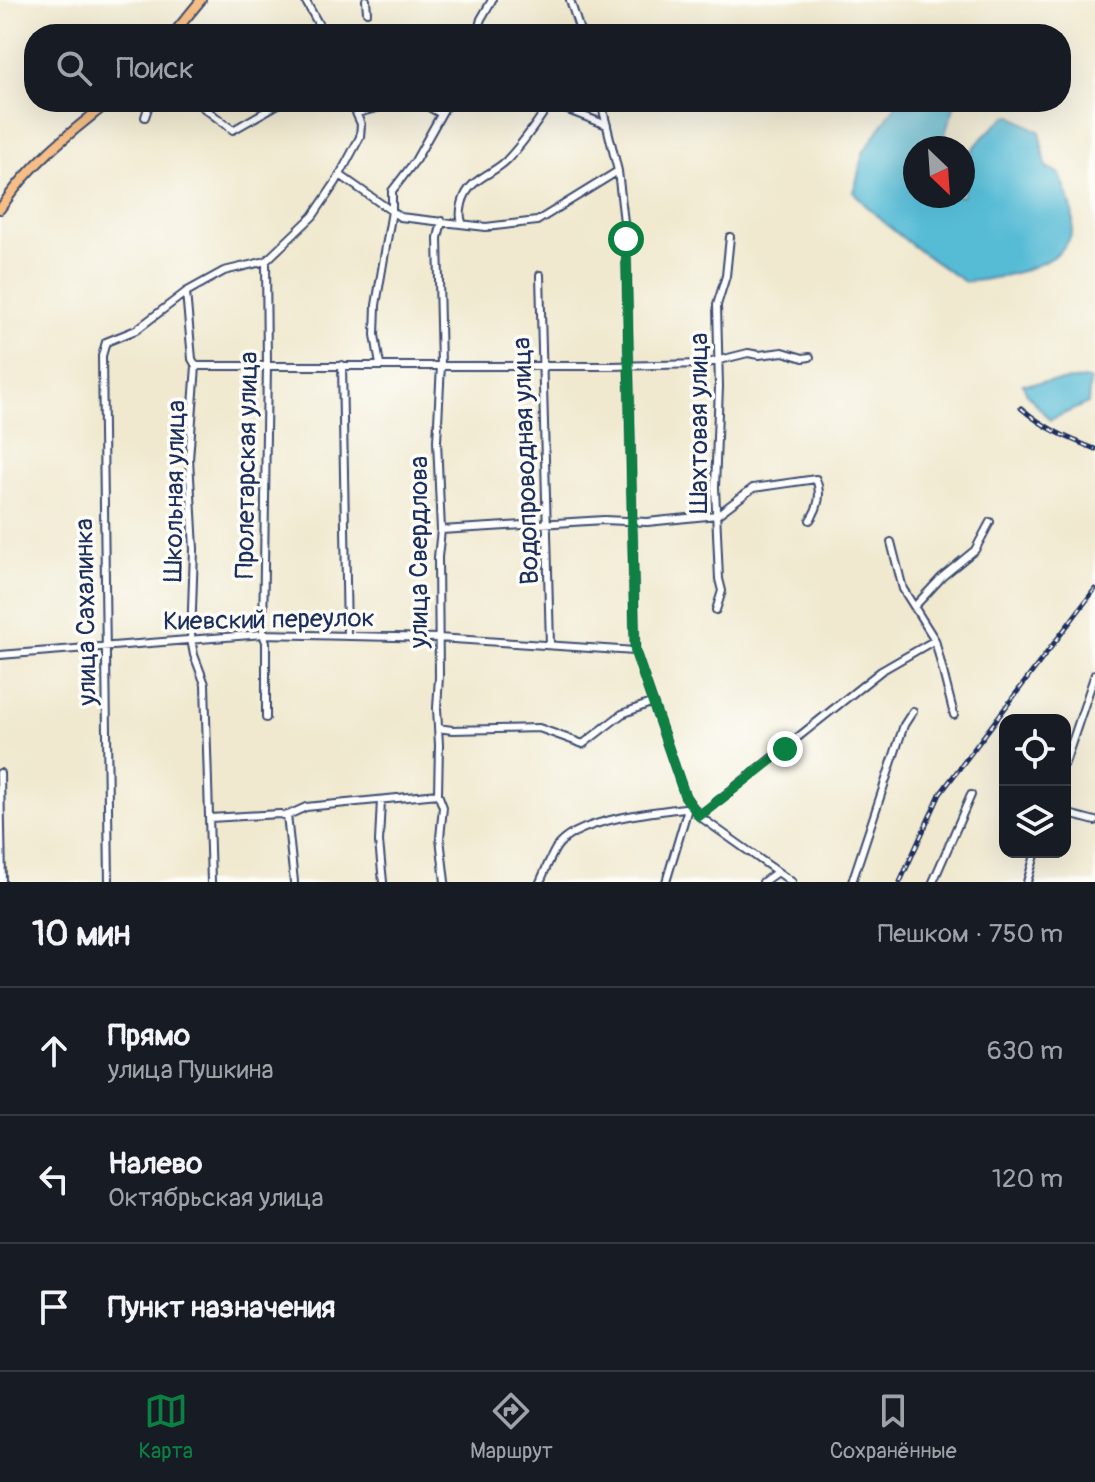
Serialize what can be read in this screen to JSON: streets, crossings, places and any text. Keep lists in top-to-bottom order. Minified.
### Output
{"streets":{"street":["Шахтовая улица","Водопроводная улица","Пролетарская улица","Школьная улица","улица Свердлова","улица Сахалинка","Киевский переулок"]},"crossings":[["Водопроводная улица","Киевский переулок"],["Пролетарская улица","Киевский переулок"],["Школьная улица","улица Сахалинка"],["Школьная улица","Киевский переулок"],["улица Свердлова","Киевский переулок"],["улица Сахалинка","Киевский переулок"]],"north":"bottom right","page":{"search":"Поиск","heading":["10 мин","Пешком · 750 m"],"list":[["Прямо","улица Пушкина","630 m"],["Налево","Октябрьская улица","120 m"],"Пункт назначения"],"nav":["Карта","Маршрут","Сохранённые"]}}
